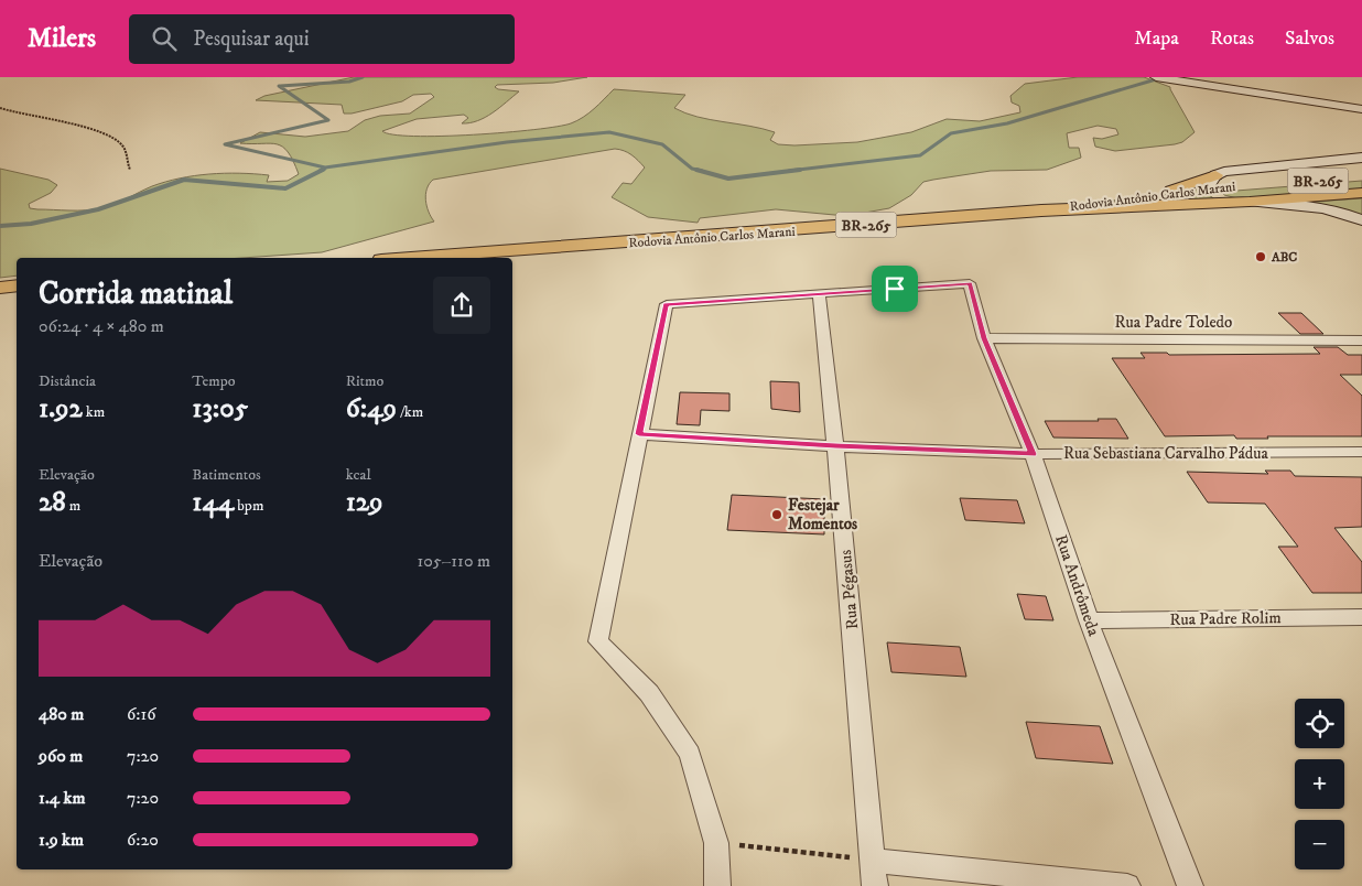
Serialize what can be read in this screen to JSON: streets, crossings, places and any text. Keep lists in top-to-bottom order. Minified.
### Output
{"streets":{"main road":["BR-265","Rodovia Antônio Carlos Marani"],"street":["Rua Padre Toledo","Rua Sebastiana Carvalho Pádua","Rua Andrômeda","Rua Pégasus","Rua Padre Rolim"]},"crossings":[["Rua Padre Toledo","Rua Andrômeda"],["Rua Sebastiana Carvalho Pádua","Rua Andrômeda"],["Rua Sebastiana Carvalho Pádua","Rua Pégasus"],["Rua Andrômeda","Rua Pégasus"],["Rua Andrômeda","Rua Padre Rolim"]],"places":["ABC","Festejar Momentos"],"page":{"header":"Milers","search":"Pesquisar aqui","nav":["Mapa","Rotas","Salvos"],"heading":["Corrida matinal","06:24 · 4 × 480 m"],"stats":[["Distância","1.92 km"],["Tempo","13:05"],["Ritmo","6:49 /km"],["Elevação","28 m"],["Batimentos","144 bpm"],["kcal","129"]],"chart":["Elevação","105–110 m"],"list":[{"name":"480 m","note":"6:16"},{"name":"960 m","note":"7:20"},{"name":"1.4 km","note":"7:20"},{"name":"1.9 km","note":"6:20"}],"map_buttons":["+","−"]}}
